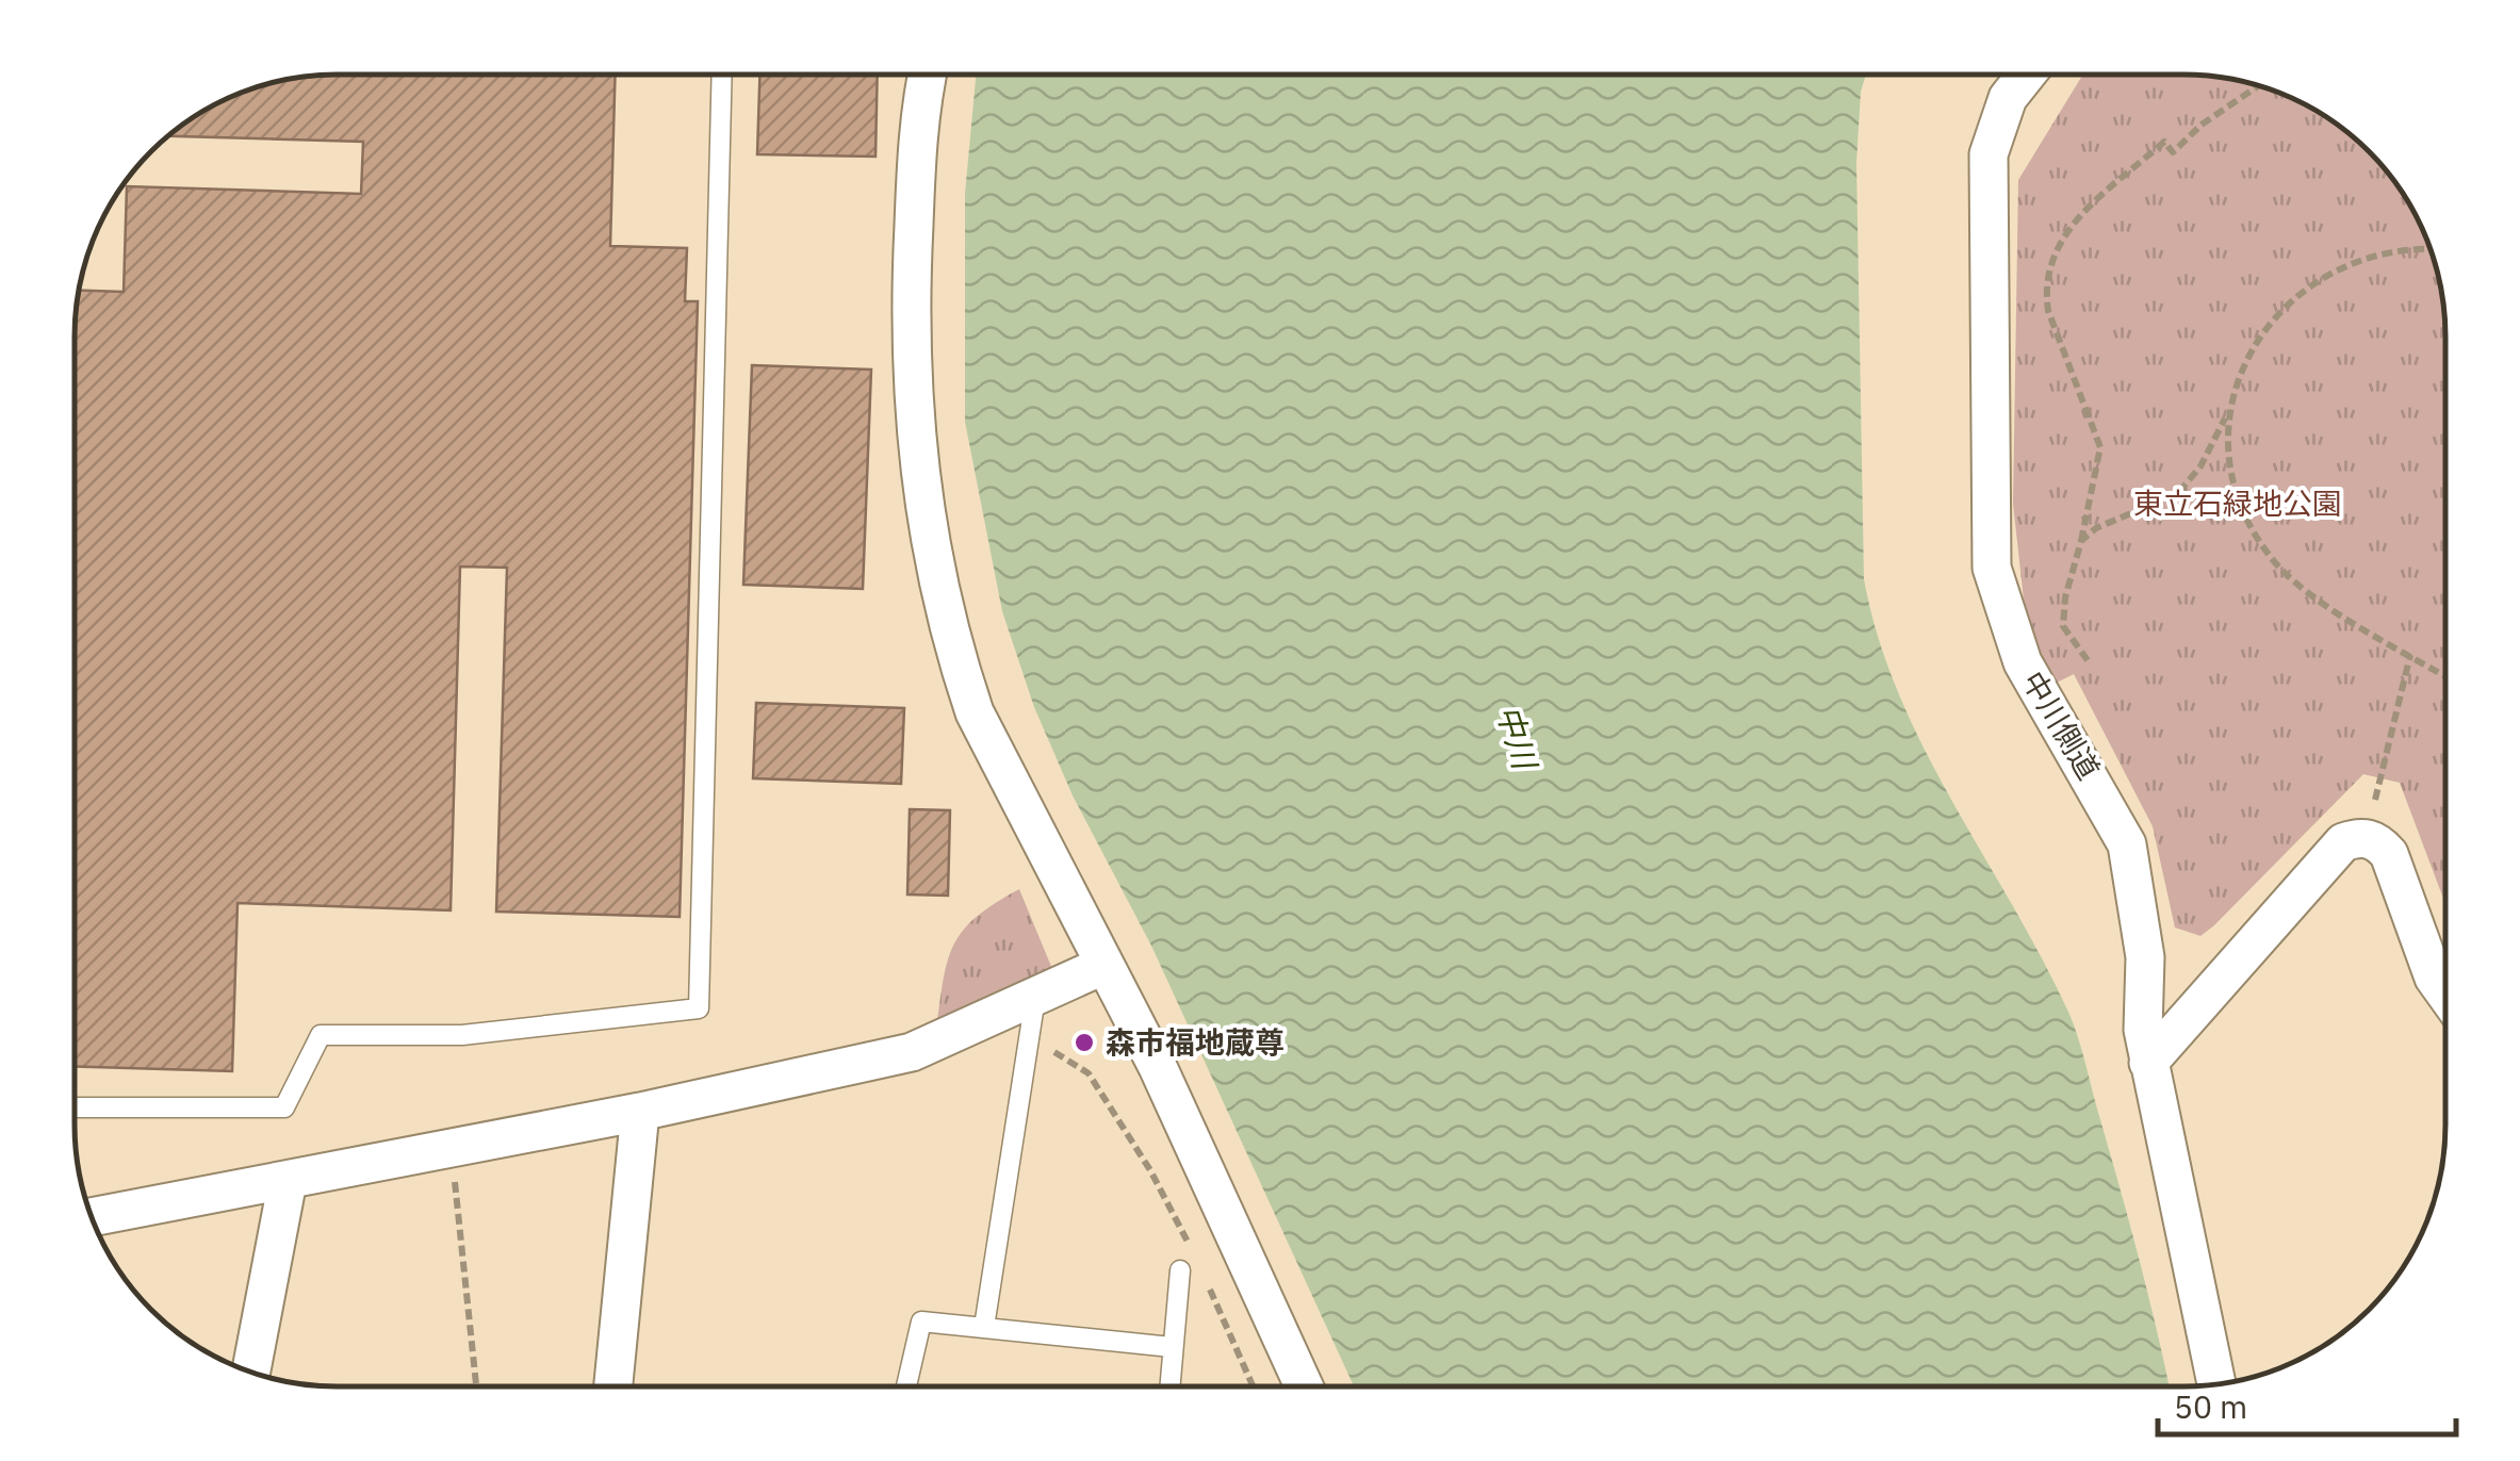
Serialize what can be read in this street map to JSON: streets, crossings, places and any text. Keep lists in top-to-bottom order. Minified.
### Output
{"streets":{"street":["中川側道"]},"water":["中川"],"parks":["東立石緑地公園"],"places":["森市福地蔵尊"],"scale_bar":"50 m"}
